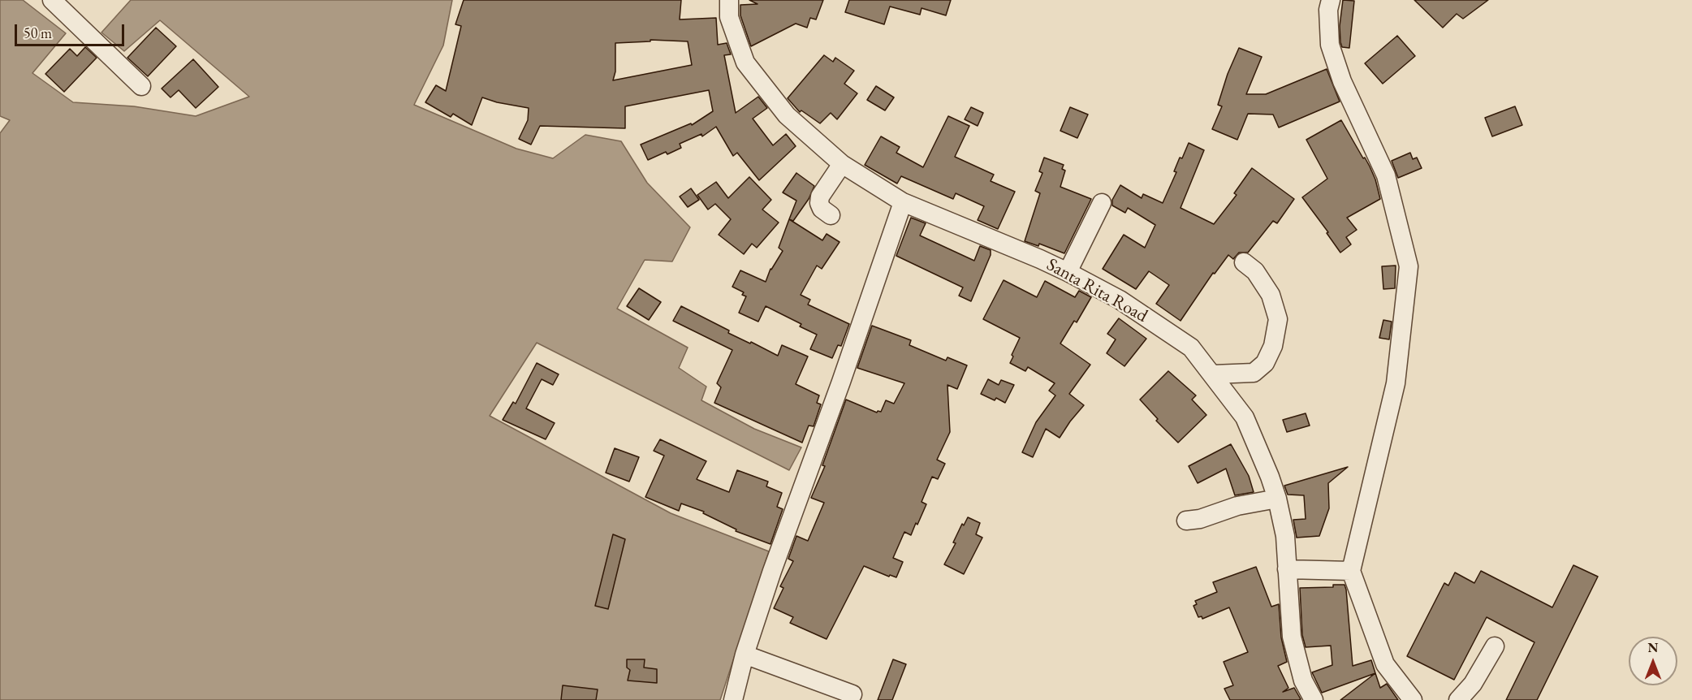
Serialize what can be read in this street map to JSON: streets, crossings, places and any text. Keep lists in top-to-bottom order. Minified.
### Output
{"streets":{"street":["Santa Rita Road"]},"scale_bar":"50 m","north":"top"}
